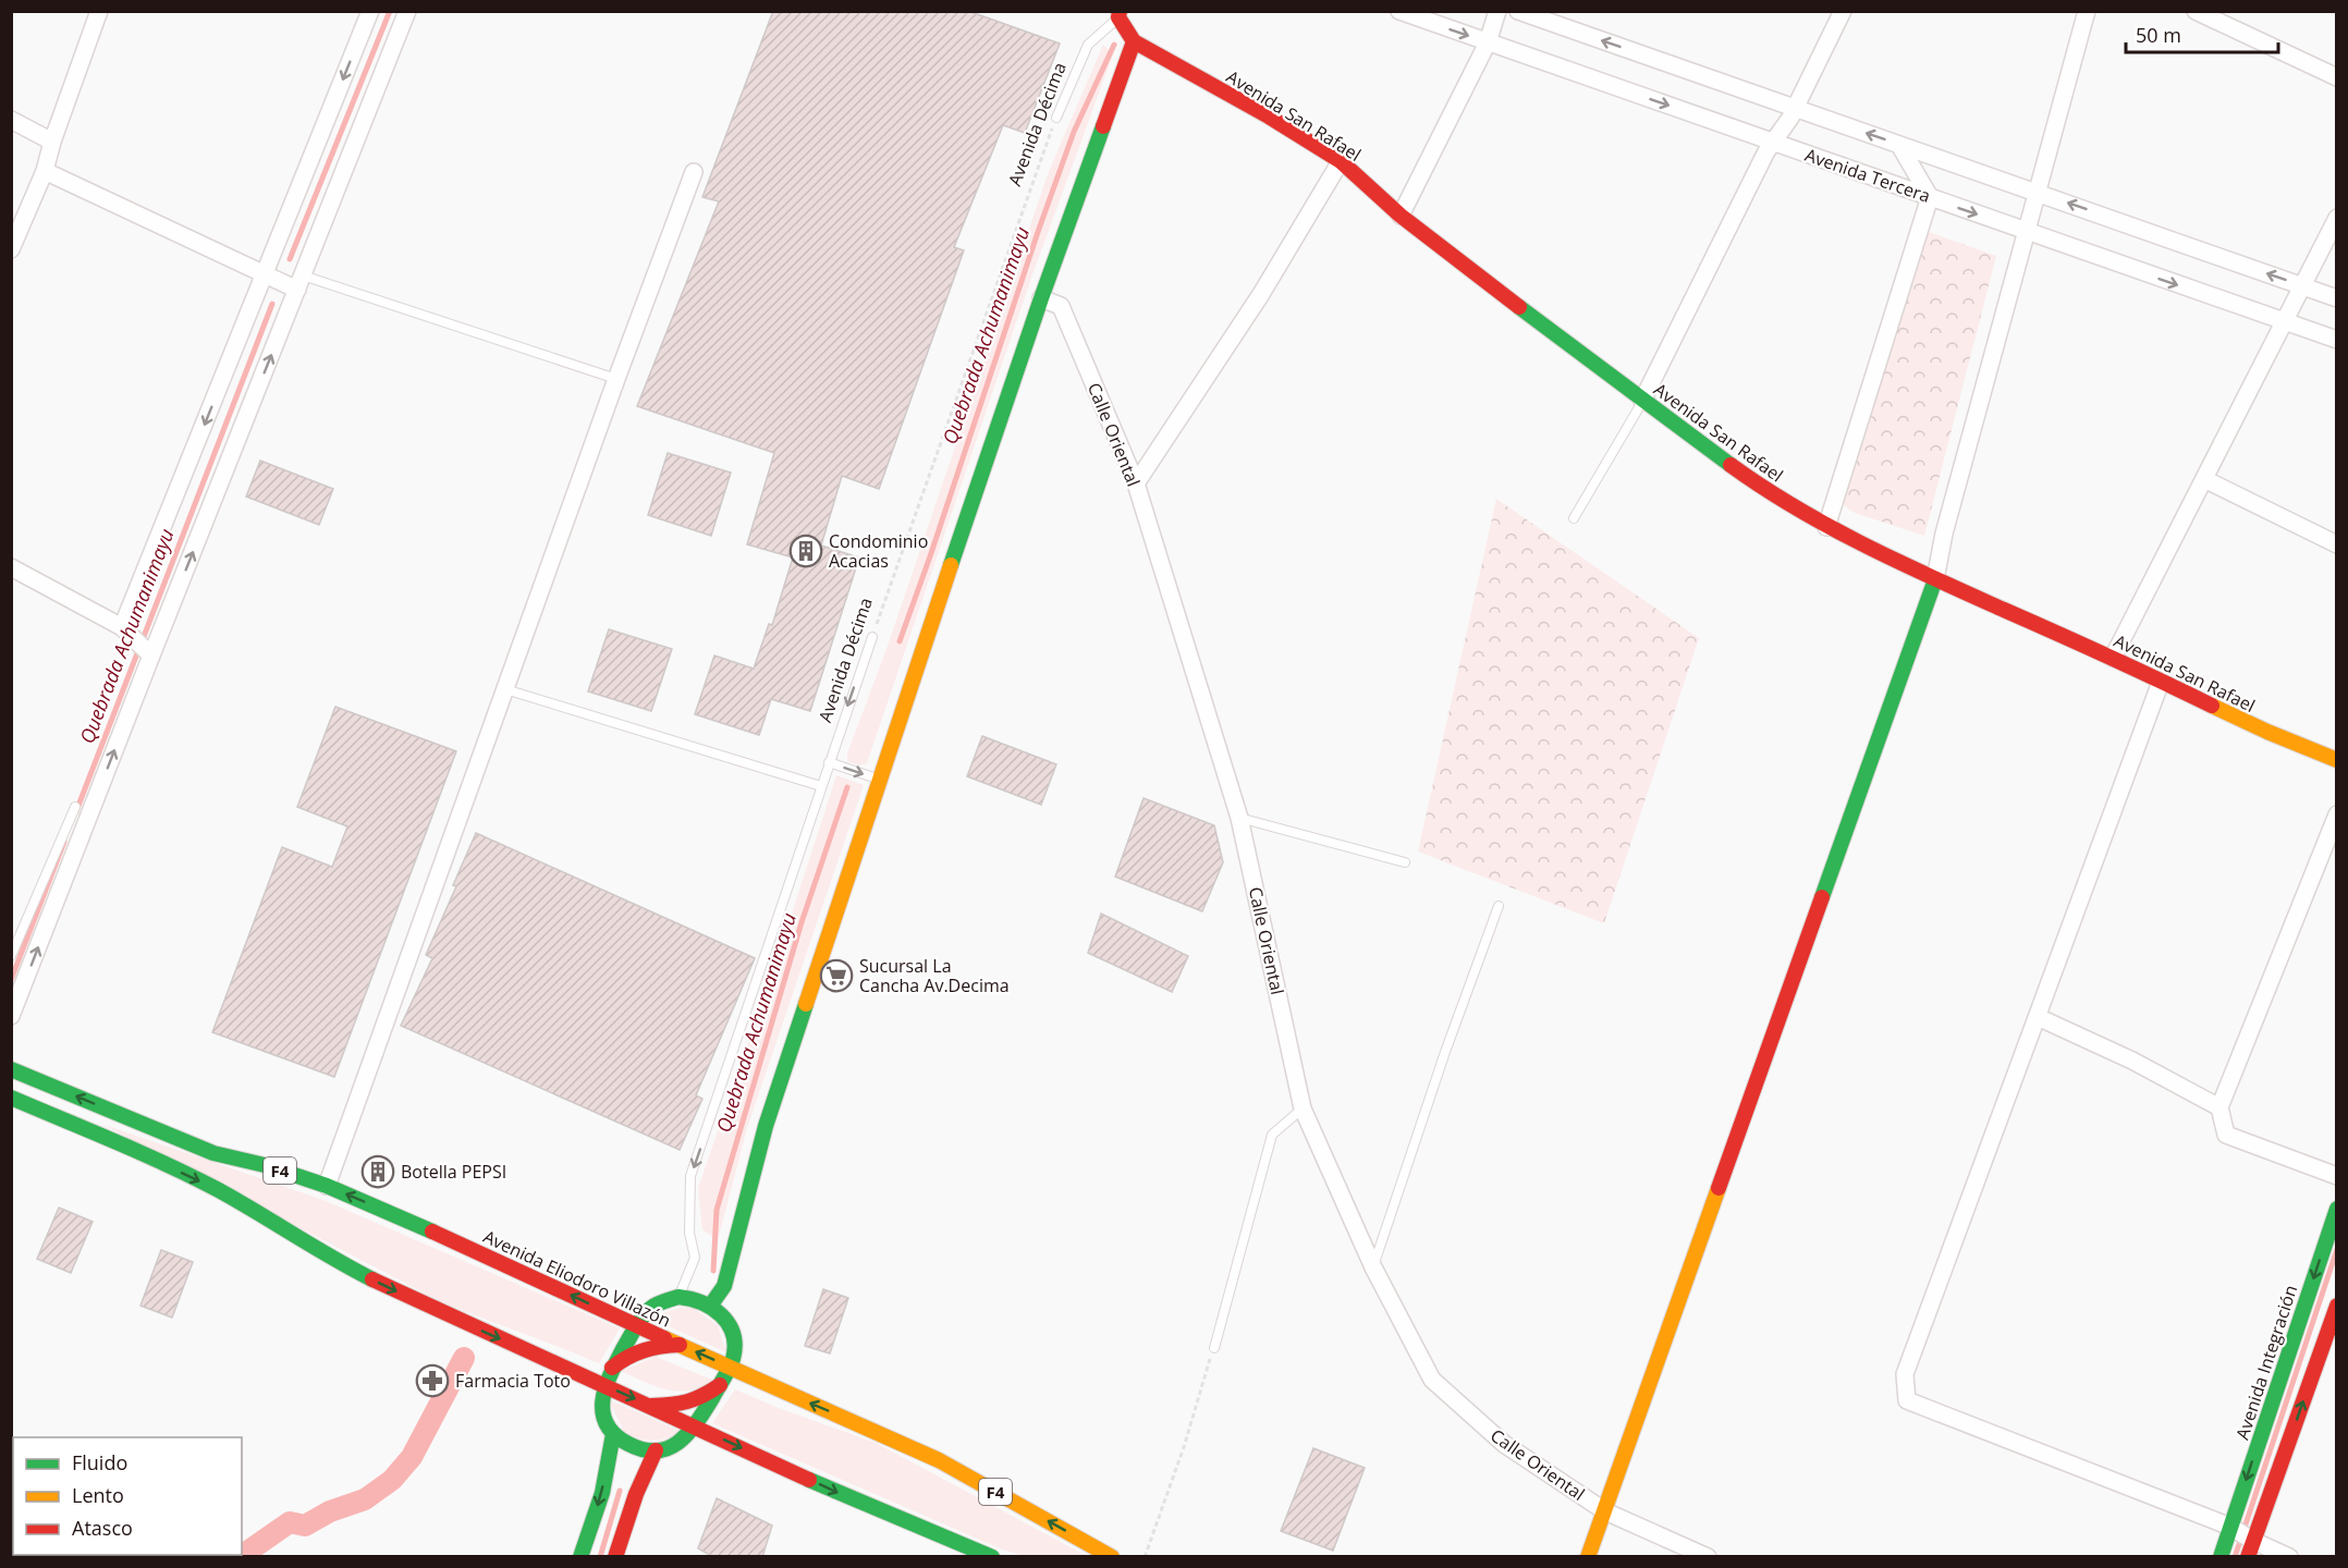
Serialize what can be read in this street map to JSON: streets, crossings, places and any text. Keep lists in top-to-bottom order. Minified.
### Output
{"streets":{"main road":["Avenida San Rafael","Avenida Décima","F4","Avenida Eliodoro Villazón","Avenida Integración"],"street":["Avenida Tercera","Calle Oriental"]},"crossings":[["Avenida San Rafael","Avenida Décima"]],"water":["Quebrada Achumanimayu"],"places":{"building":["Condominio Acacias","Botella PEPSI"],"supermarket":["Sucursal La Cancha Av.Decima"],"pharmacy":["Farmacia Toto"]},"legend":["Fluido","Lento","Atasco"],"scale_bar":"50 m"}
